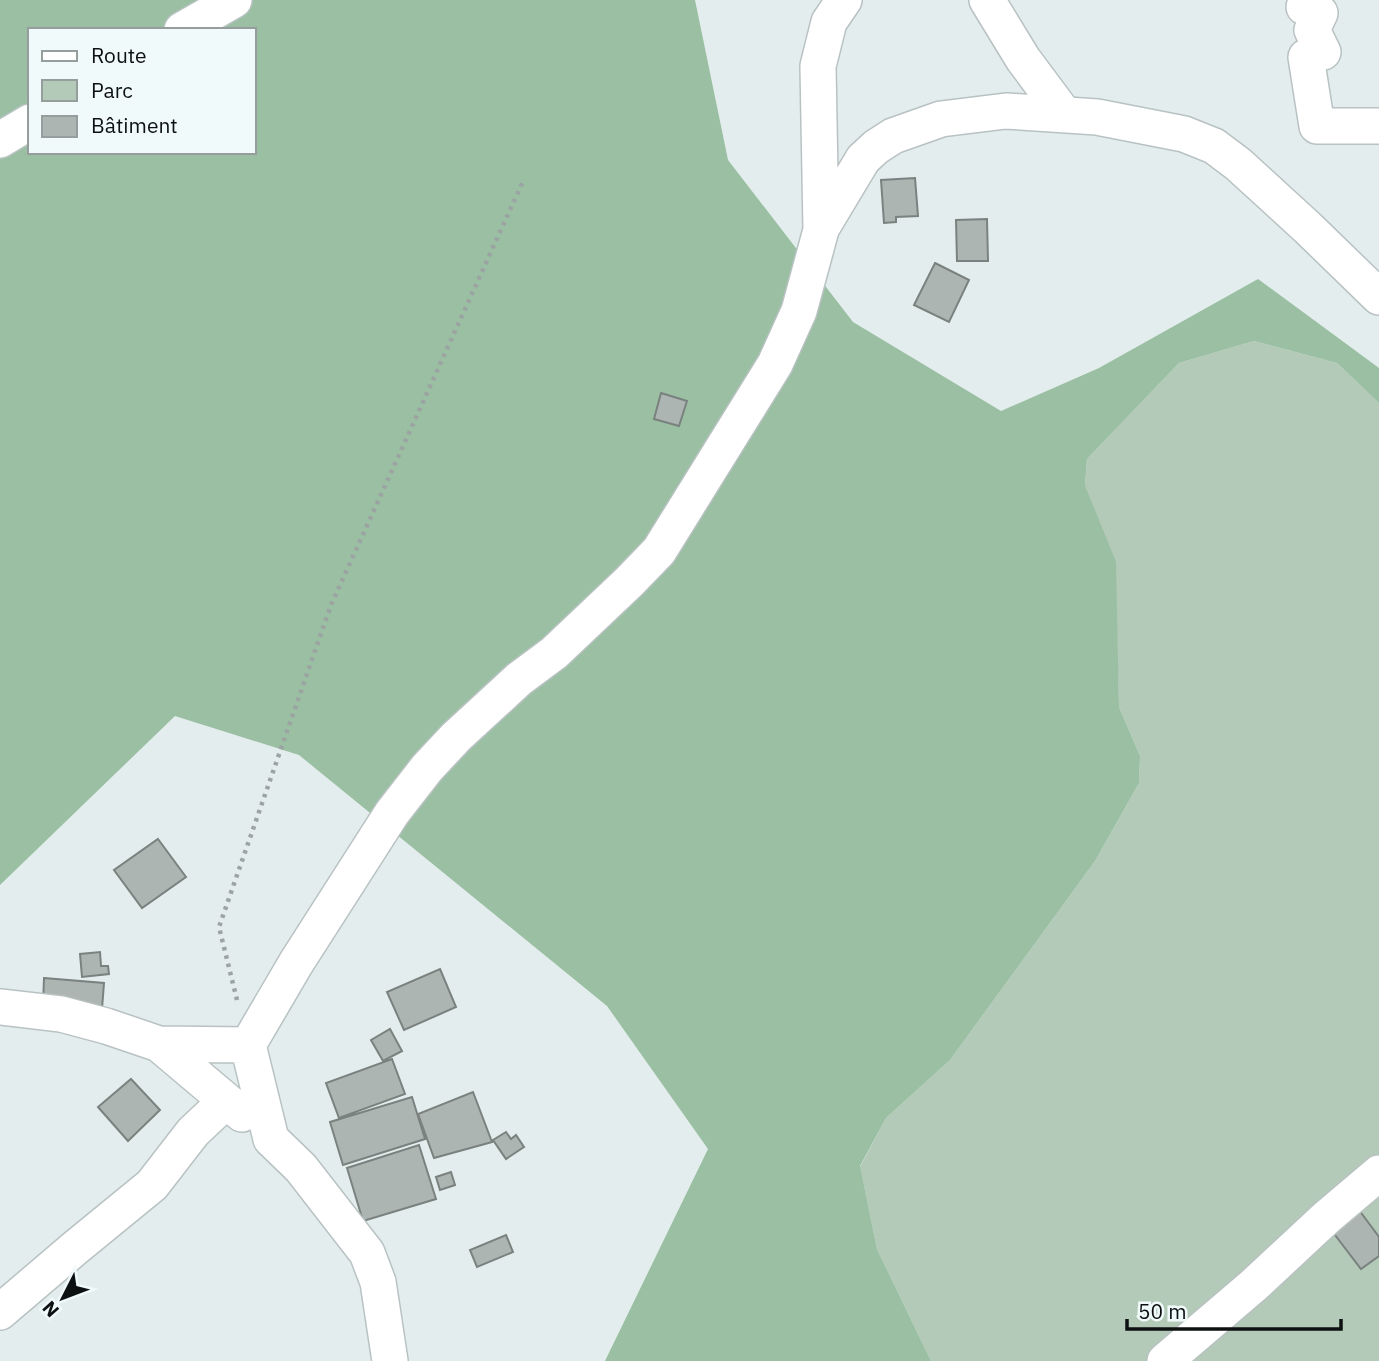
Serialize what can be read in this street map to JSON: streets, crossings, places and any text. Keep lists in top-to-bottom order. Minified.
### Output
{"legend":["Route","Parc","Bâtiment"],"scale_bar":"50 m","north":"bottom left"}
